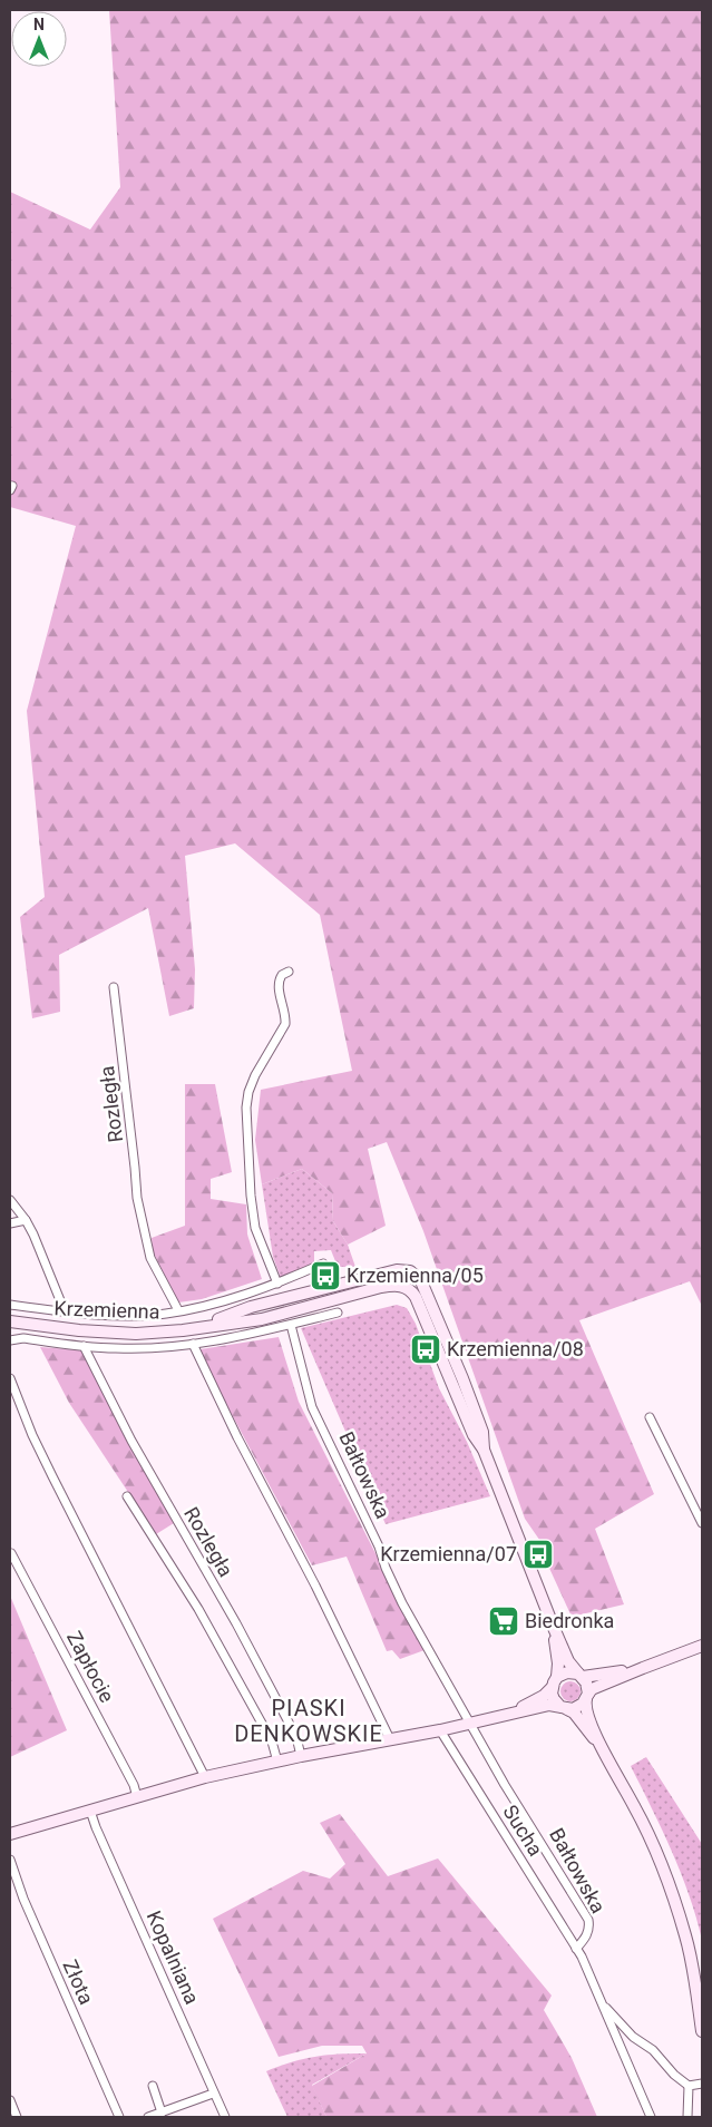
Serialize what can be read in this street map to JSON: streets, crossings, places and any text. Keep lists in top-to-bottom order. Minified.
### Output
{"streets":{"main road":["Krzemienna"],"street":["Rozległa","Bałtowska","Zapłocie","Sucha","Kopalniana","Złota"]},"crossings":[["Bałtowska","Sucha"]],"districts":["PIASKI DENKOWSKIE"],"places":{"bus stop":["Krzemienna/05","Krzemienna/08","Krzemienna/07"],"supermarket":["Biedronka"]},"north":"top"}
